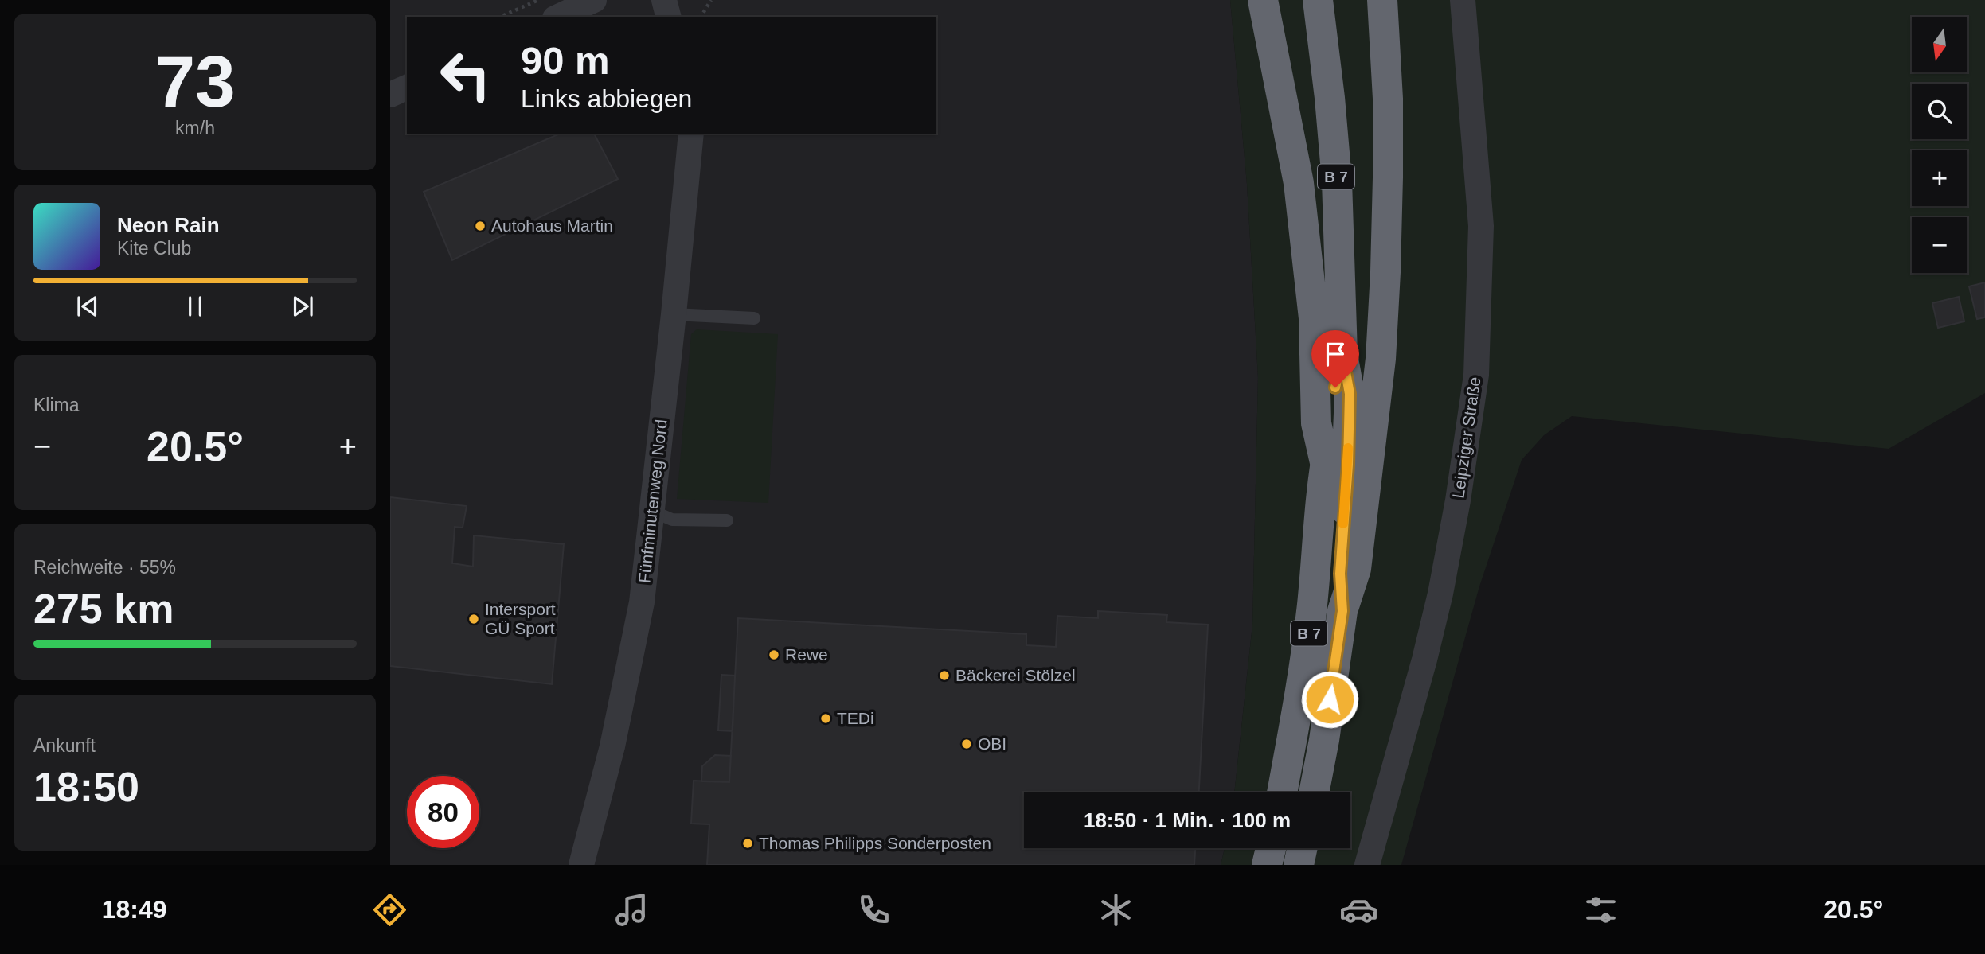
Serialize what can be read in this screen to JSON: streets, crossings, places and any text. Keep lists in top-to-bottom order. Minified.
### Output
{"streets":{"highway":["B 7"],"street":["Leipziger Straße","Fünfminutenweg Nord"]},"places":["Autohaus Martin","Intersport GÜ Sport","Rewe","Bäckerei Stölzel","TEDi","OBI","Thomas Philipps Sonderposten"],"north":"bottom","page":{"tile":[["73","km/h"],"Klima",["Reichweite · 55%","275 km"],["Ankunft","18:50"]],"map_buttons":["+","−"],"turn":["90 m","Links abbiegen"],"song":["Neon Rain","Kite Club"],"heat":["−","20.5°","+"],"limit":"80","trip":"18:50 · 1 Min. · 100 m","tabs":["18:49","20.5°"]}}
